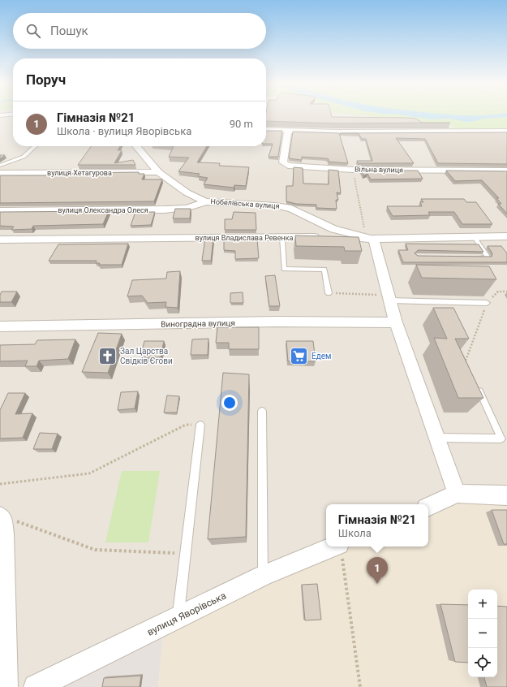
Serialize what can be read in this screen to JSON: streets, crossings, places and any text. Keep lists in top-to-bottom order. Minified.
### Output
{"streets":{"street":["Вільна вулиця","вулиця Хетагурова","Нобелівська вулиця","вулиця Олександра Олеся","вулиця Владислава Ревенка","Виноградна вулиця","вулиця Яворівська"]},"crossings":[["вулиця Хетагурова","Нобелівська вулиця"],["Нобелівська вулиця","вулиця Олександра Олеся"],["Нобелівська вулиця","вулиця Владислава Ревенка"]],"places":{"church":["Зал Царства Свідків Єгови"],"supermarket":["Едем"]},"page":{"search":"Пошук","heading":"Поруч","list":[{"mark":"1","name":"Гімназія №21","note":"Школа · вулиця Яворівська","value":"90 m"}],"popup":["Гімназія №21","Школа"],"pins":"1","map_buttons":["+","−"]}}
